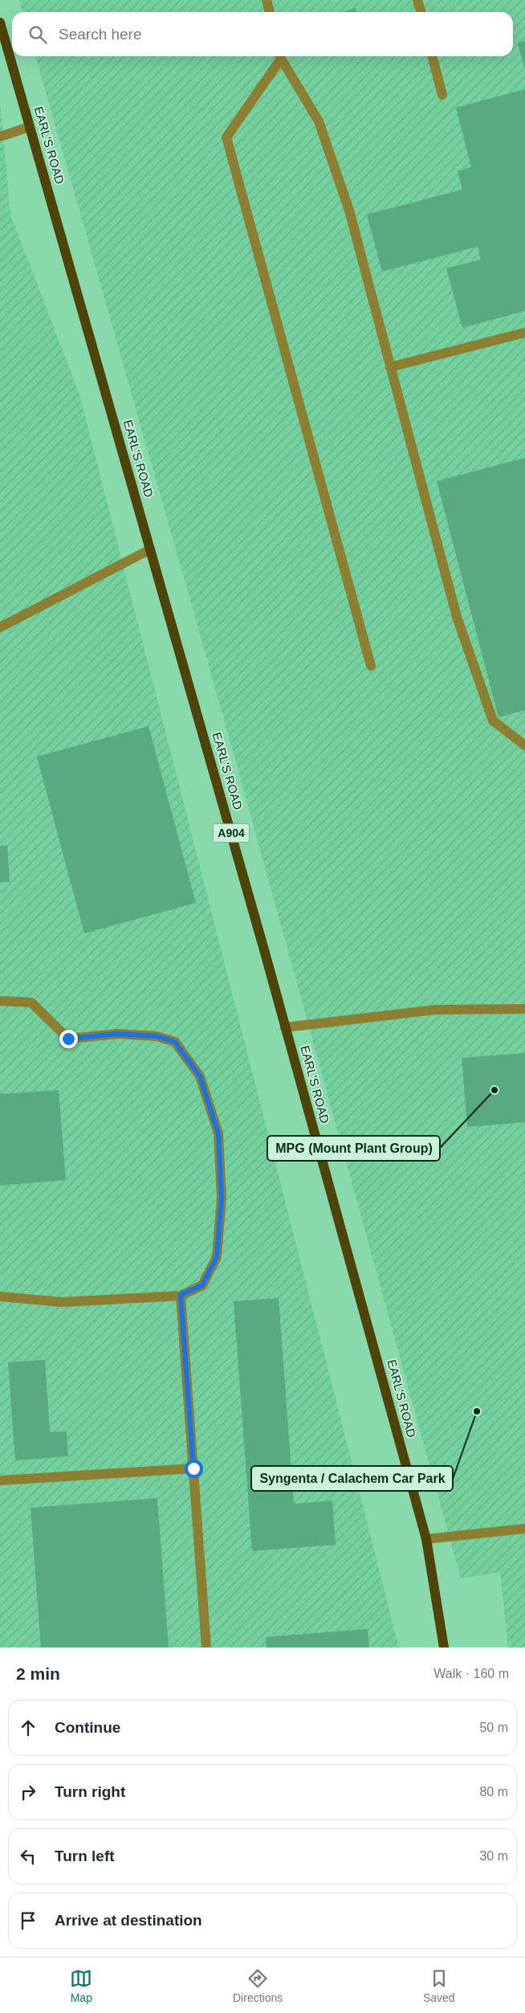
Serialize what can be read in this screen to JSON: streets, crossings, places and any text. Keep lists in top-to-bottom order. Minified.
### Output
{"streets":{"main road":["EARL'S ROAD","A904"]},"places":["MPG (Mount Plant Group)","Syngenta / Calachem Car Park"],"page":{"search":"Search here","heading":["2 min","Walk · 160 m"],"list":[["Continue","50 m"],["Turn right","80 m"],["Turn left","30 m"],"Arrive at destination"],"nav":["Map","Directions","Saved"]}}
